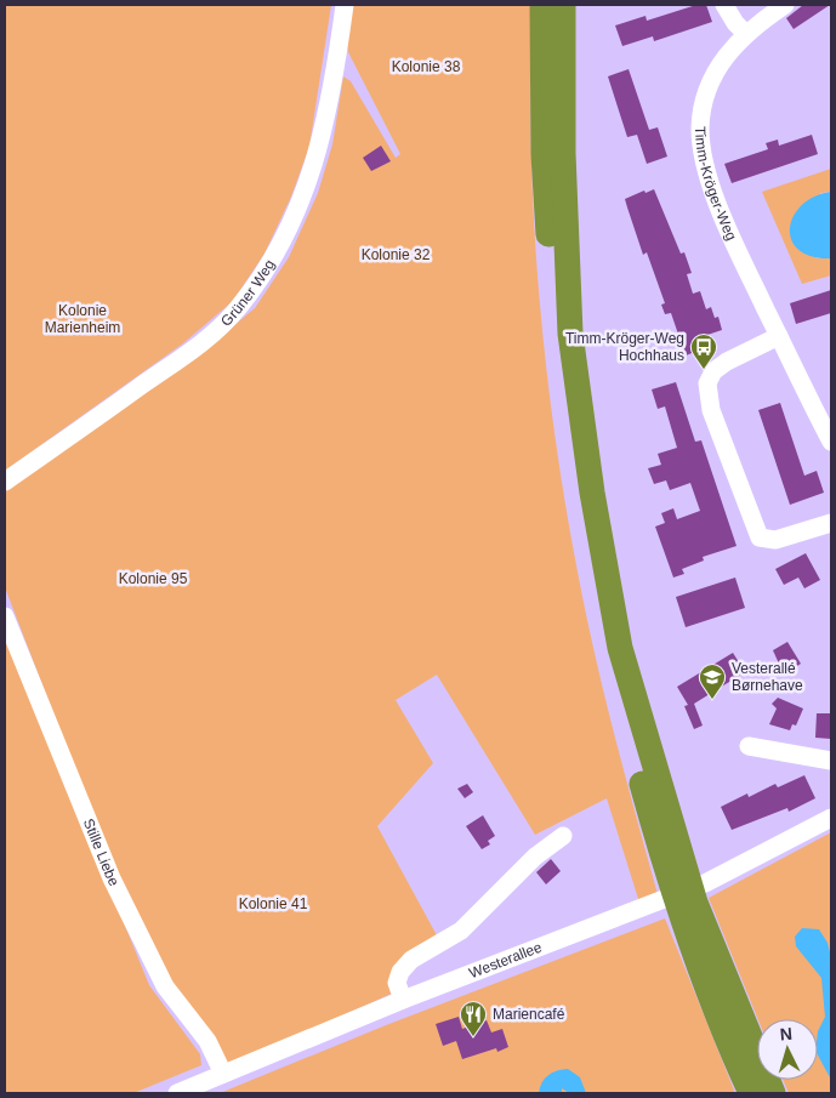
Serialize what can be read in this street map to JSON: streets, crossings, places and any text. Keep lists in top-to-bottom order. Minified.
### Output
{"streets":{"street":["Timm-Kröger-Weg","Grüner Weg","Stille Liebe","Westerallee"]},"crossings":[["Stille Liebe","Westerallee"]],"parks":["Kolonie 38","Kolonie 32","Kolonie Marienheim","Kolonie 95","Kolonie 41"],"places":{"bus stop":["Timm-Kröger-Weg Hochhaus"],"school or university":["Vesterallé Børnehave"],"restaurant":["Mariencafé"]},"north":"top"}
